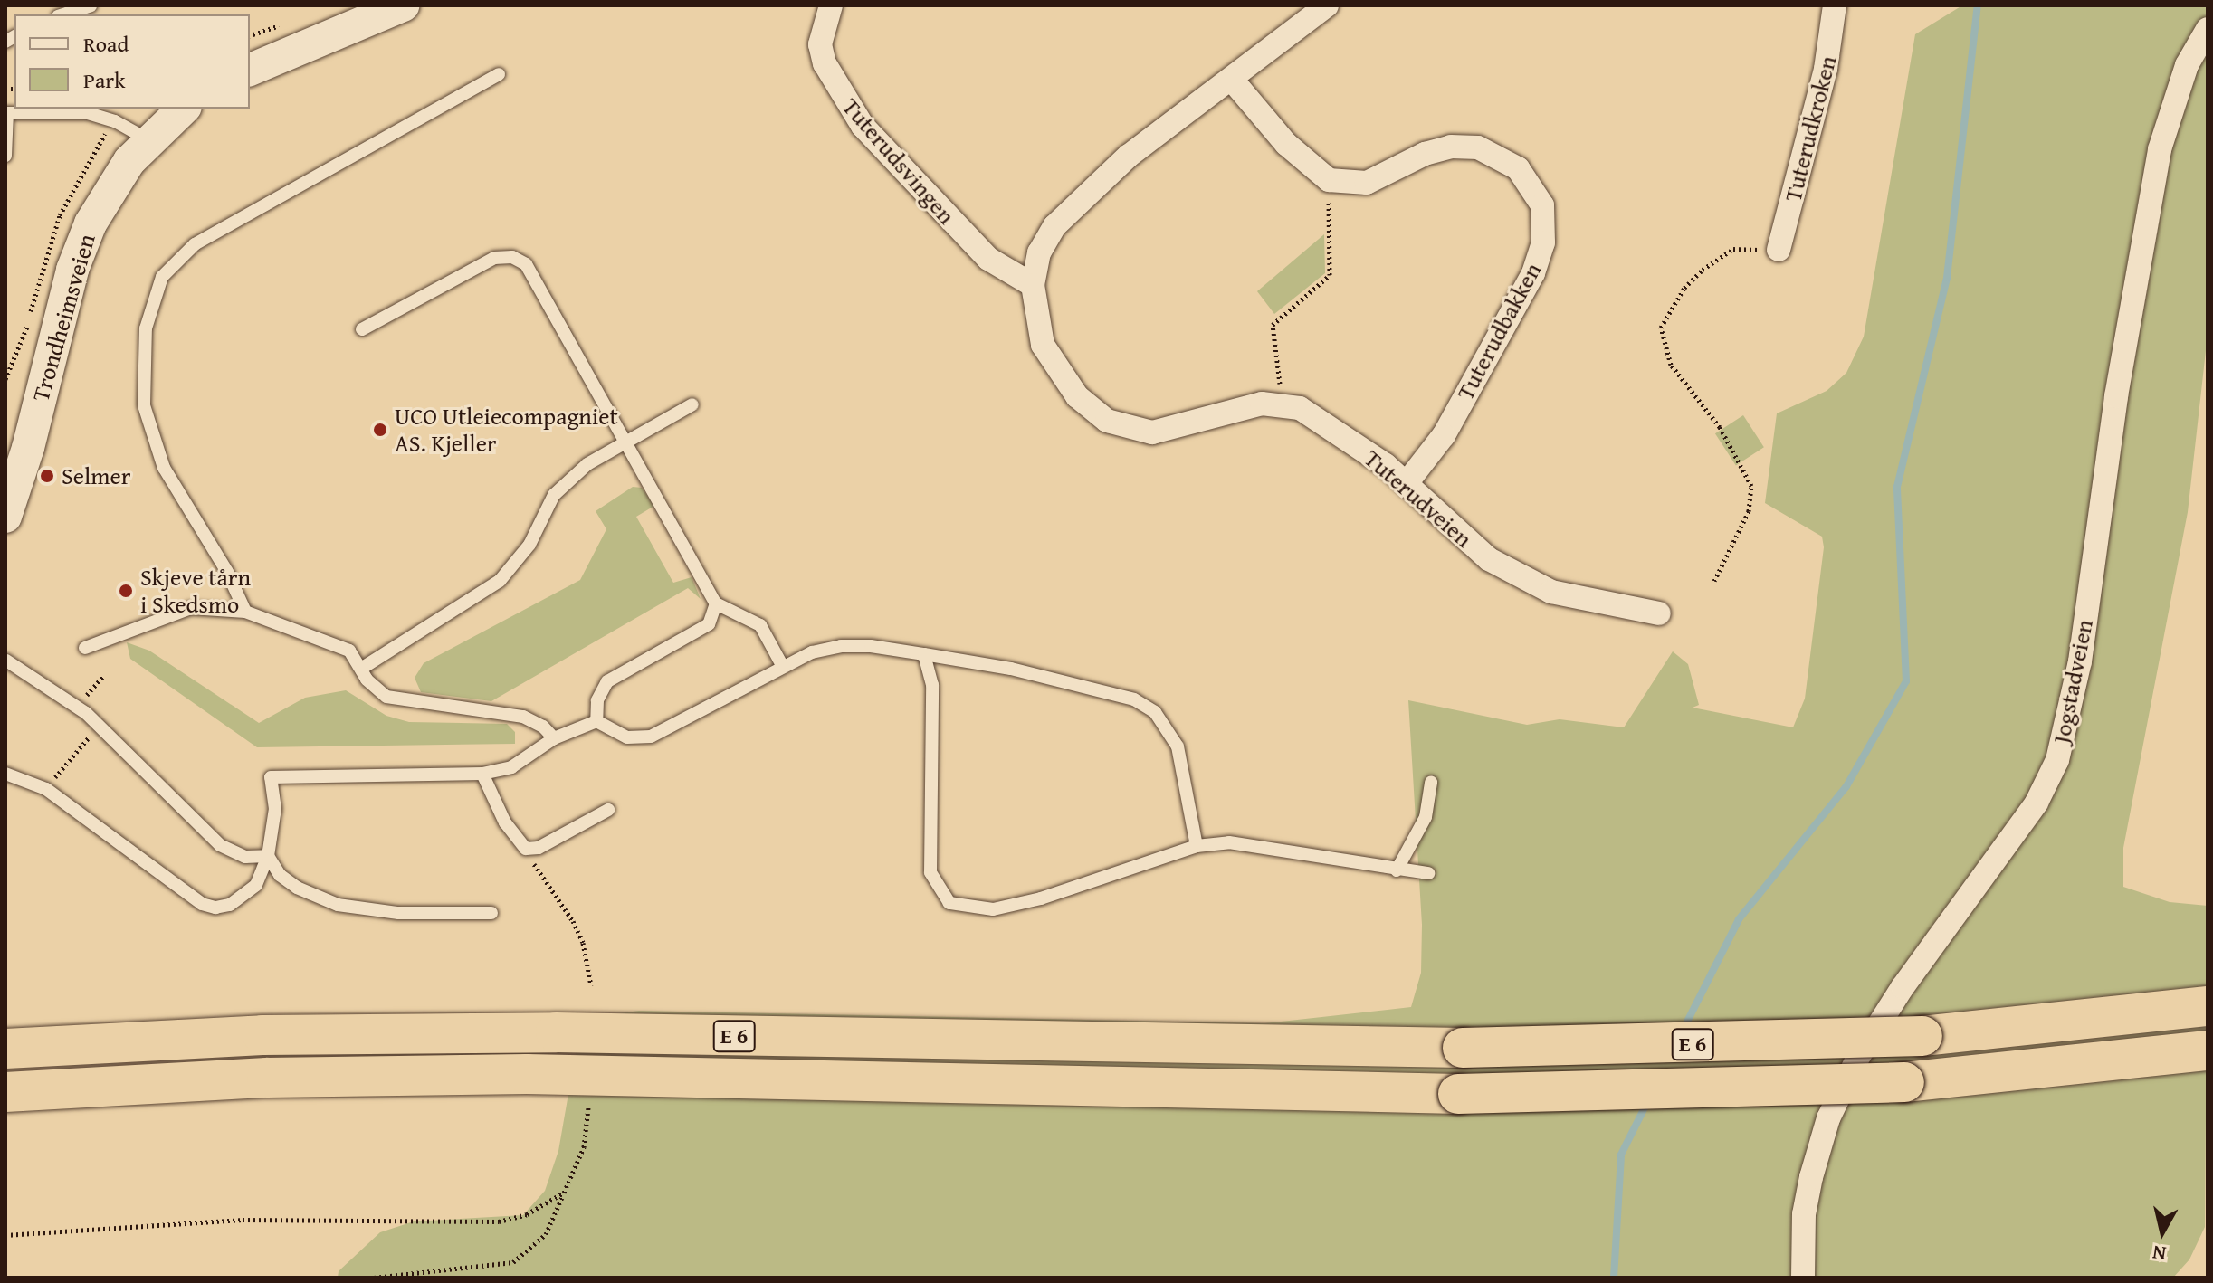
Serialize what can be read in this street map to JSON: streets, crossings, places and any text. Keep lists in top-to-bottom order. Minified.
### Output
{"streets":{"highway":["E 6"],"main road":["Trondheimsveien"],"street":["Tuterudkroken","Tuterudsvingen","Tuterudbakken","Tuterudveien","Jogstadveien"]},"crossings":[["Tuterudsvingen","Tuterudveien"],["Tuterudbakken","Tuterudveien"]],"places":["UCO Utleiecompagniet AS. Kjeller","Selmer","Skjeve tårn i Skedsmo"],"legend":["Road","Park"],"north":"bottom"}
